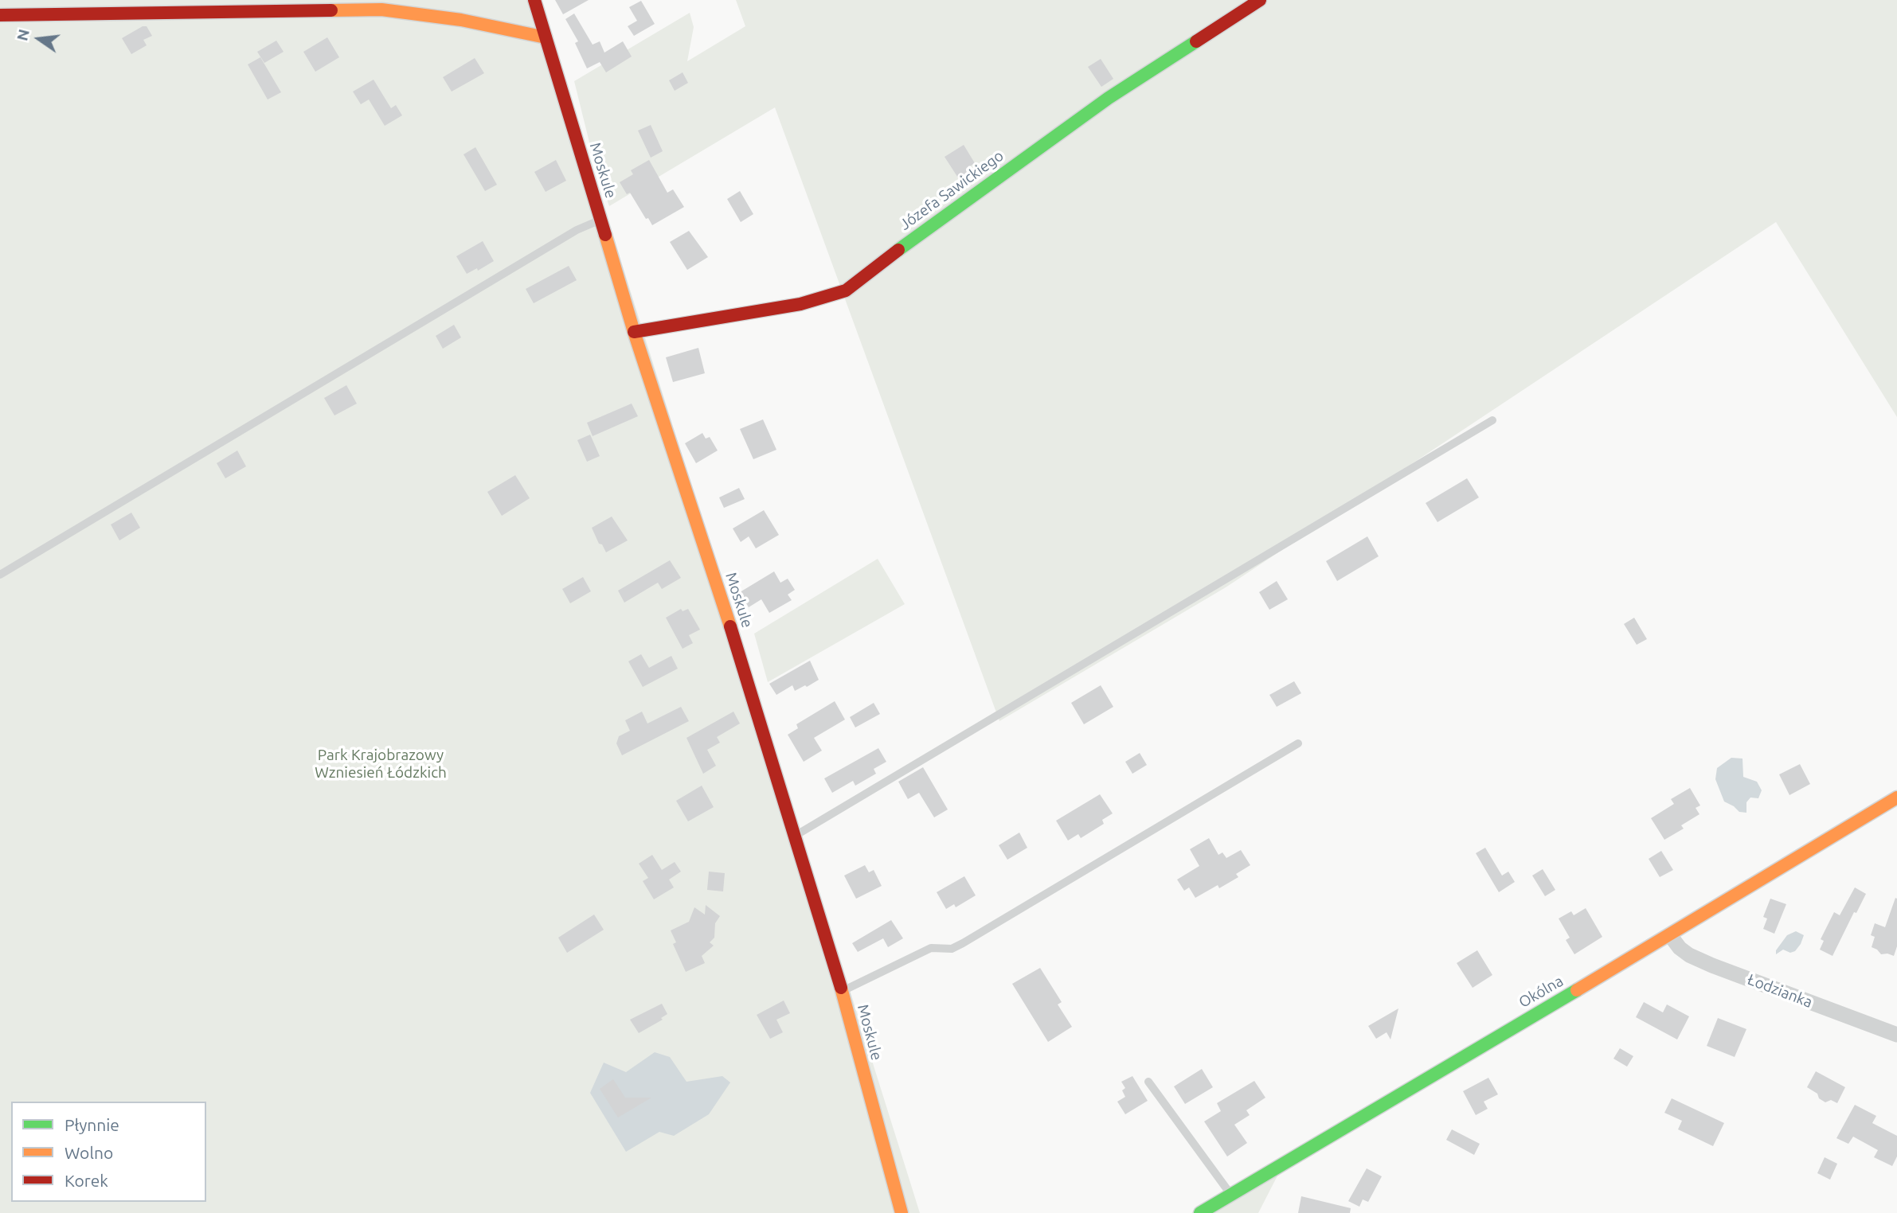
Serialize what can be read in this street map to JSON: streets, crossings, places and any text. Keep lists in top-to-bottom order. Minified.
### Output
{"streets":{"street":["Moskule","Józefa Sawickiego","Łodzianka","Okólna"]},"crossings":[["Moskule","Józefa Sawickiego"],["Łodzianka","Okólna"]],"parks":["Park Krajobrazowy Wzniesień Łódzkich"],"legend":["Płynnie","Wolno","Korek"],"north":"left"}
